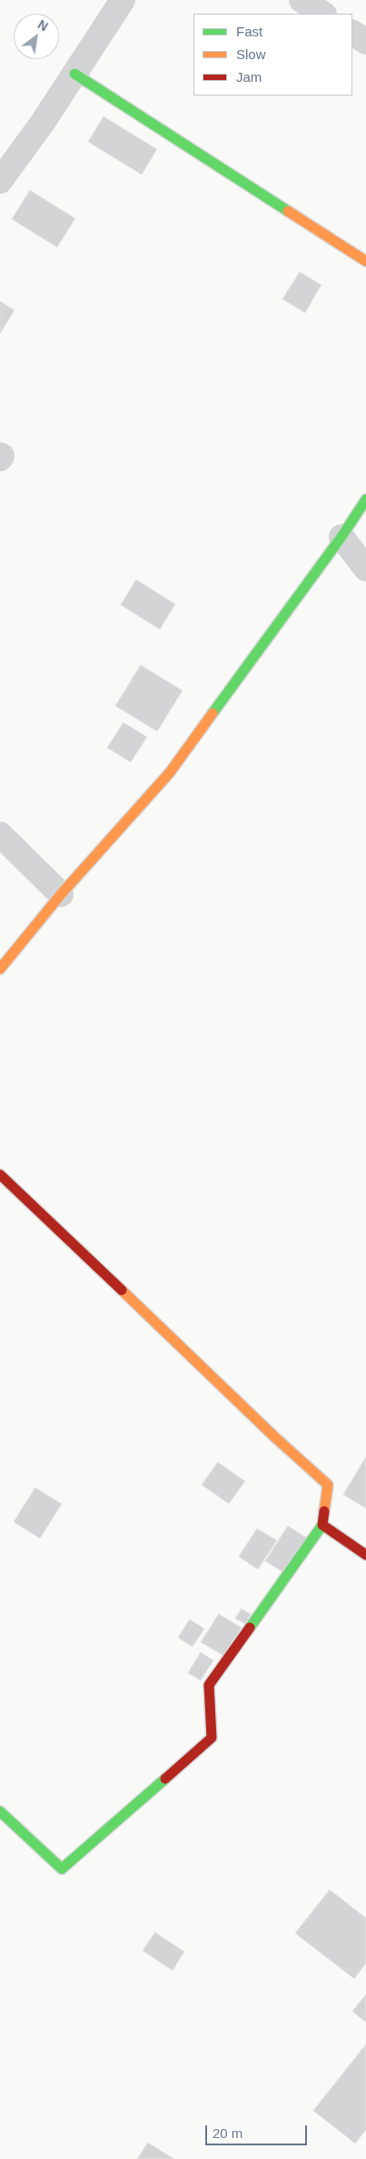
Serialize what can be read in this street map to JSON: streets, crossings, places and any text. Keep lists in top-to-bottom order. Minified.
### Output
{"legend":["Fast","Slow","Jam"],"scale_bar":"20 m","north":"top right"}
